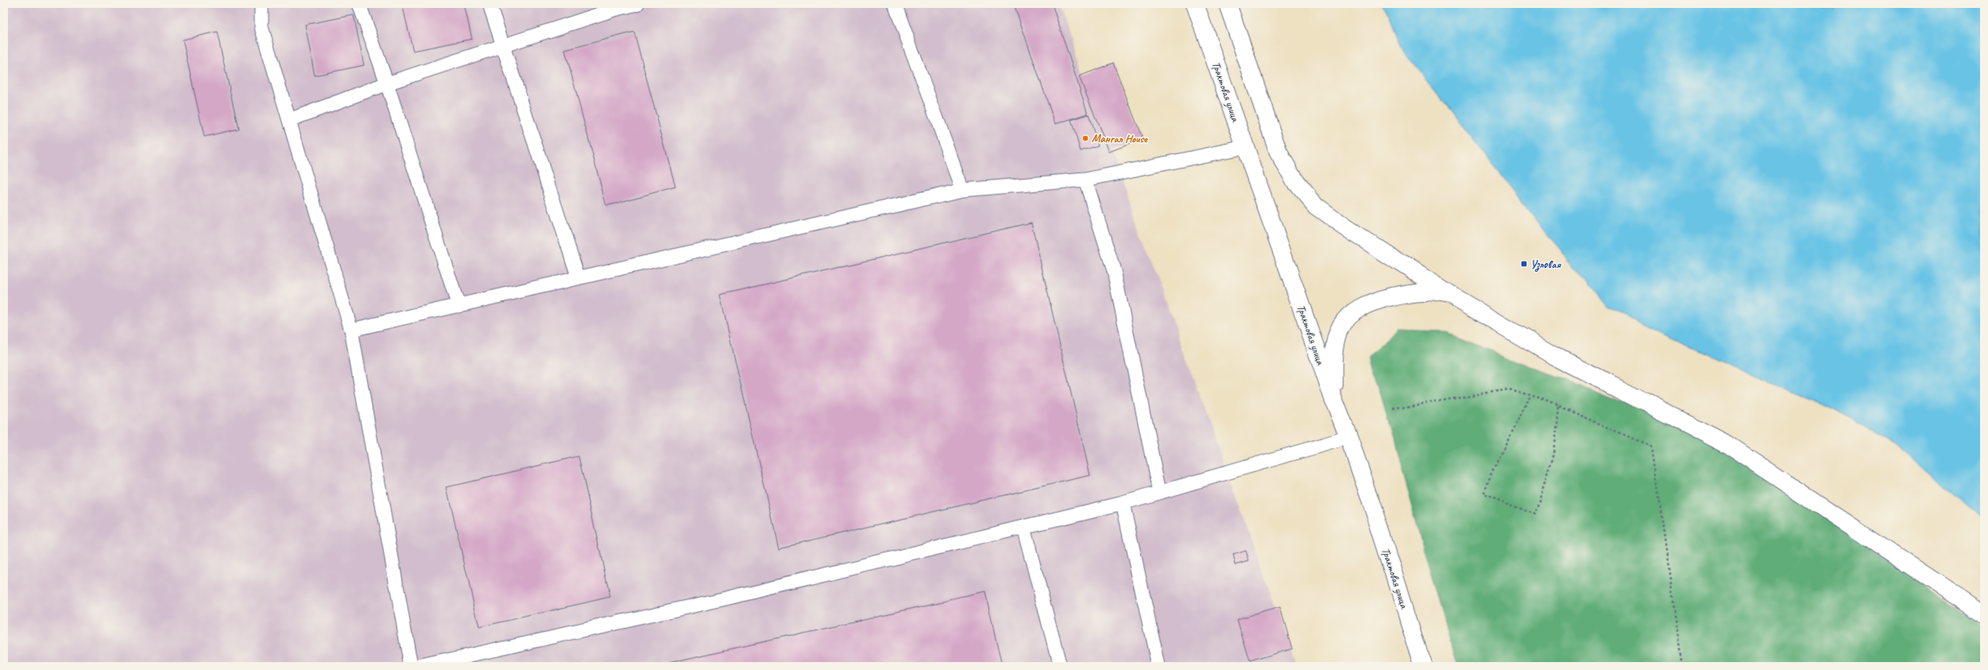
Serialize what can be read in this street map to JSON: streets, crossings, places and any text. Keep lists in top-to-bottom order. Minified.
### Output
{"streets":{"main road":["Трактовая улица"]},"places":{"other":["Мангал House"],"transit":["Узловая"]}}
